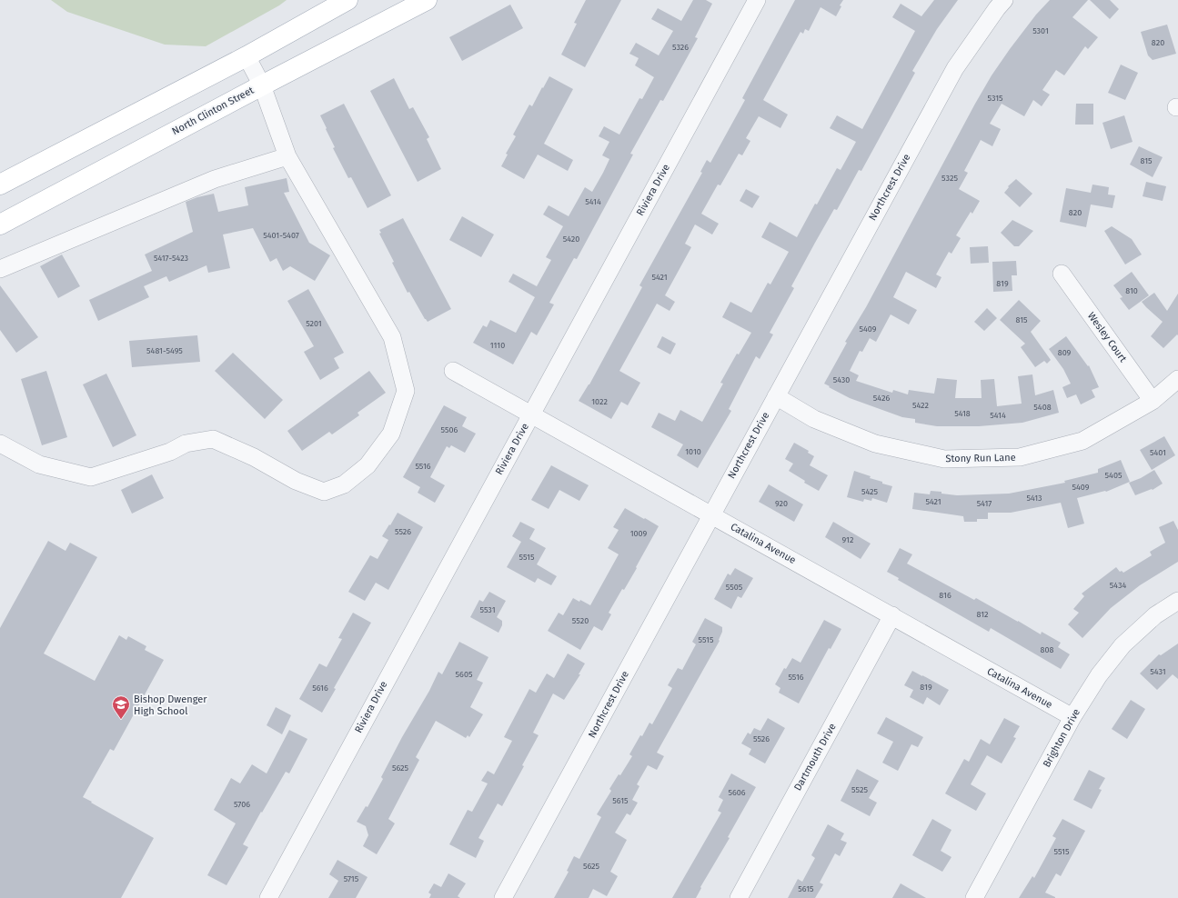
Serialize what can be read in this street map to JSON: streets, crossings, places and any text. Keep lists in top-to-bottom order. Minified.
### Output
{"streets":{"main road":["North Clinton Street"],"street":["Northcrest Drive","Riviera Drive","Wesley Court","Stony Run Lane","Catalina Avenue","Brighton Drive","Dartmouth Drive"]},"crossings":[["Northcrest Drive","Stony Run Lane"],["Northcrest Drive","Catalina Avenue"],["Riviera Drive","Catalina Avenue"],["Wesley Court","Stony Run Lane"],["Catalina Avenue","Brighton Drive"],["Catalina Avenue","Dartmouth Drive"]],"places":{"school or university":["Bishop Dwenger High School"]},"house_numbers":["5301","820","5326","5315","815","5325","5414","820","5401-5407","5420","5417-5423","5421","819","810","815","5201","5409","1110","5481-5495","809","5430","5426","1022","5422","5408","5418","5414","5506","1010","5401","5516","5405","5409","5425","5413","5421","920","5417","5526","1009","912","5515","5434","5505","816","5531","812","5520","5515","808","5431","5605","5516","819","5616","5526","5625","5525","5606","5615","5706","5515","5625","5715","5615"]}
